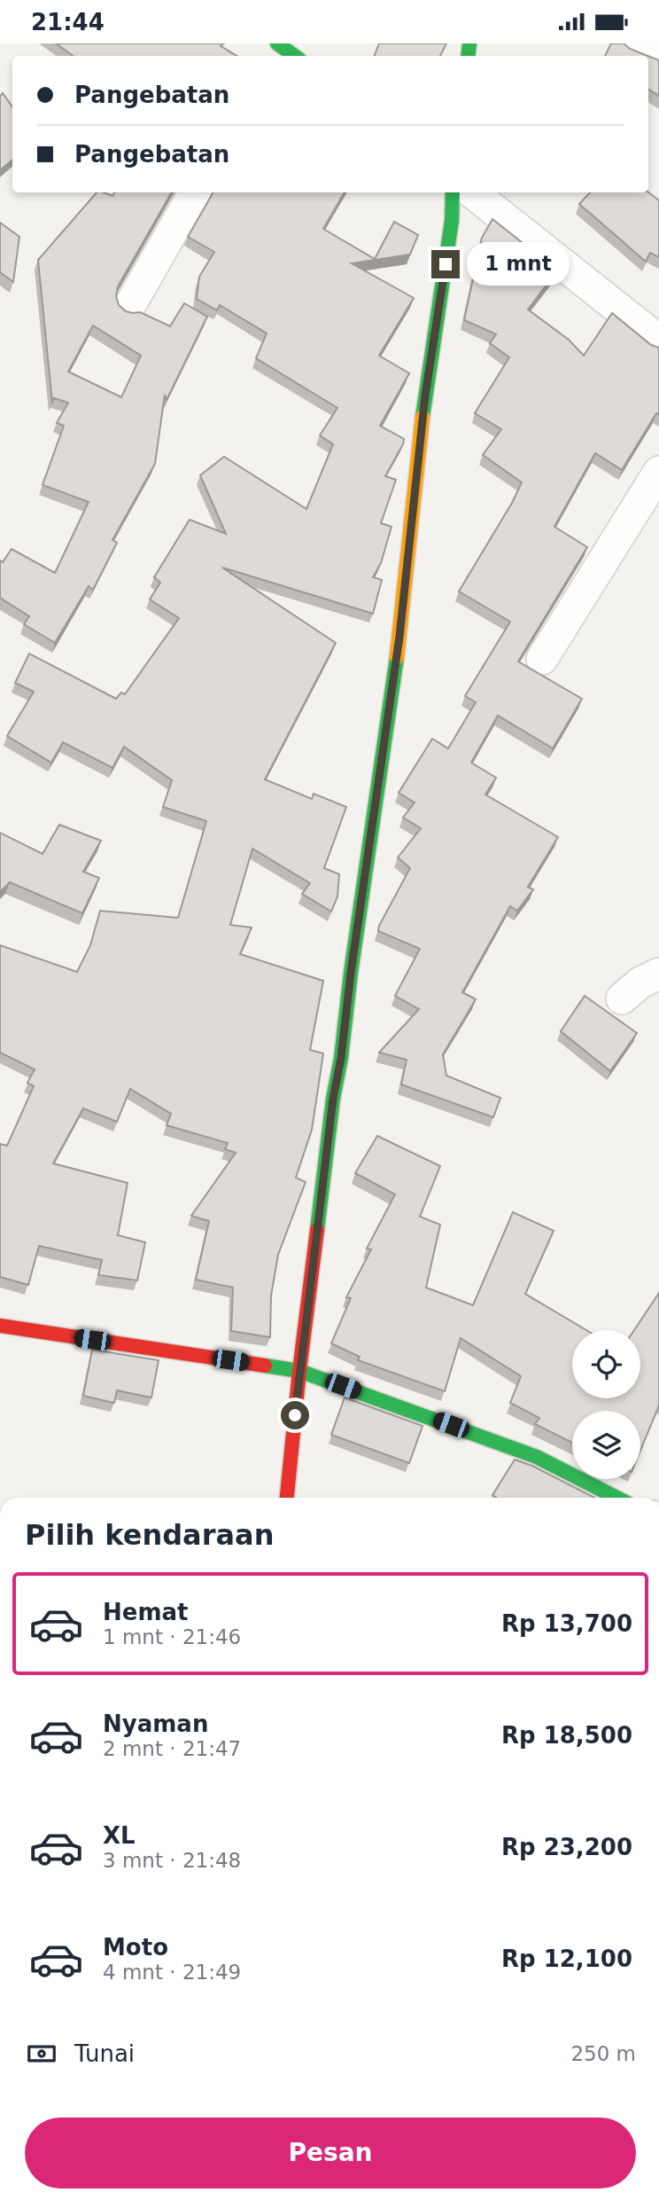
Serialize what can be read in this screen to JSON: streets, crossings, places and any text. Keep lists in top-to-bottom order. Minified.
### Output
{"page":{"status":"21:44","banner":["Pangebatan","Pangebatan"],"bubble":"1 mnt","heading":"Pilih kendaraan","list":[{"name":"Hemat","note":"1 mnt · 21:46","value":"Rp 13,700"},{"name":"Nyaman","note":"2 mnt · 21:47","value":"Rp 18,500"},{"name":"XL","note":"3 mnt · 21:48","value":"Rp 23,200"},{"name":"Moto","note":"4 mnt · 21:49","value":"Rp 12,100"}],"pay":["Tunai","250 m"],"buttons":"Pesan"}}
